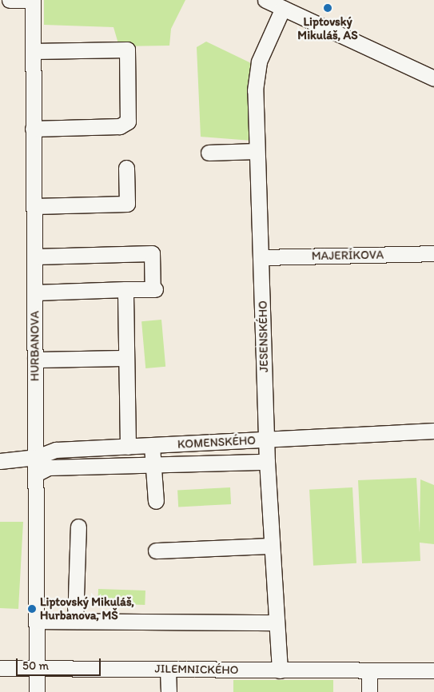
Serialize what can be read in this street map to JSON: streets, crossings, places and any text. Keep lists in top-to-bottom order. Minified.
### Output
{"streets":{"street":["MAJERÍKOVA","JESENSKÉHO","HURBANOVA","KOMENSKÉHO","JILEMNICKÉHO"]},"crossings":[["MAJERÍKOVA","JESENSKÉHO"],["JESENSKÉHO","KOMENSKÉHO"],["JESENSKÉHO","JILEMNICKÉHO"],["HURBANOVA","KOMENSKÉHO"],["HURBANOVA","JILEMNICKÉHO"]],"places":["Liptovský Mikuláš, AS","Liptovský Mikuláš, Hurbanova, MŠ"],"scale_bar":"50 m"}
